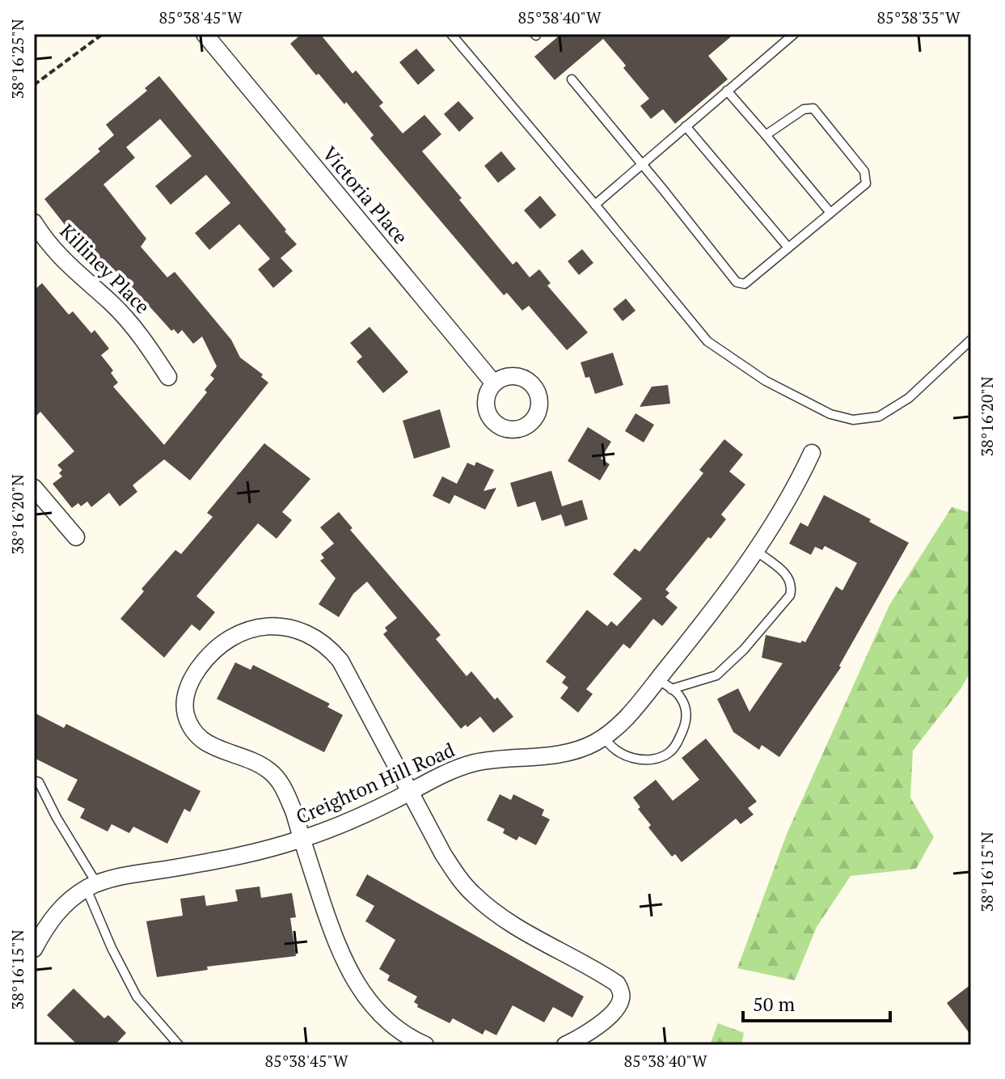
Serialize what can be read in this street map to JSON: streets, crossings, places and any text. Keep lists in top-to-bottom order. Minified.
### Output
{"streets":{"street":["Victoria Place","Killiney Place","Creighton Hill Road"]},"scale_bar":"50 m","coordinates":["85°38'45\"W","85°38'40\"W","85°38'35\"W","38°16'25\"N","38°16'20\"N","38°16'15\"N"]}
